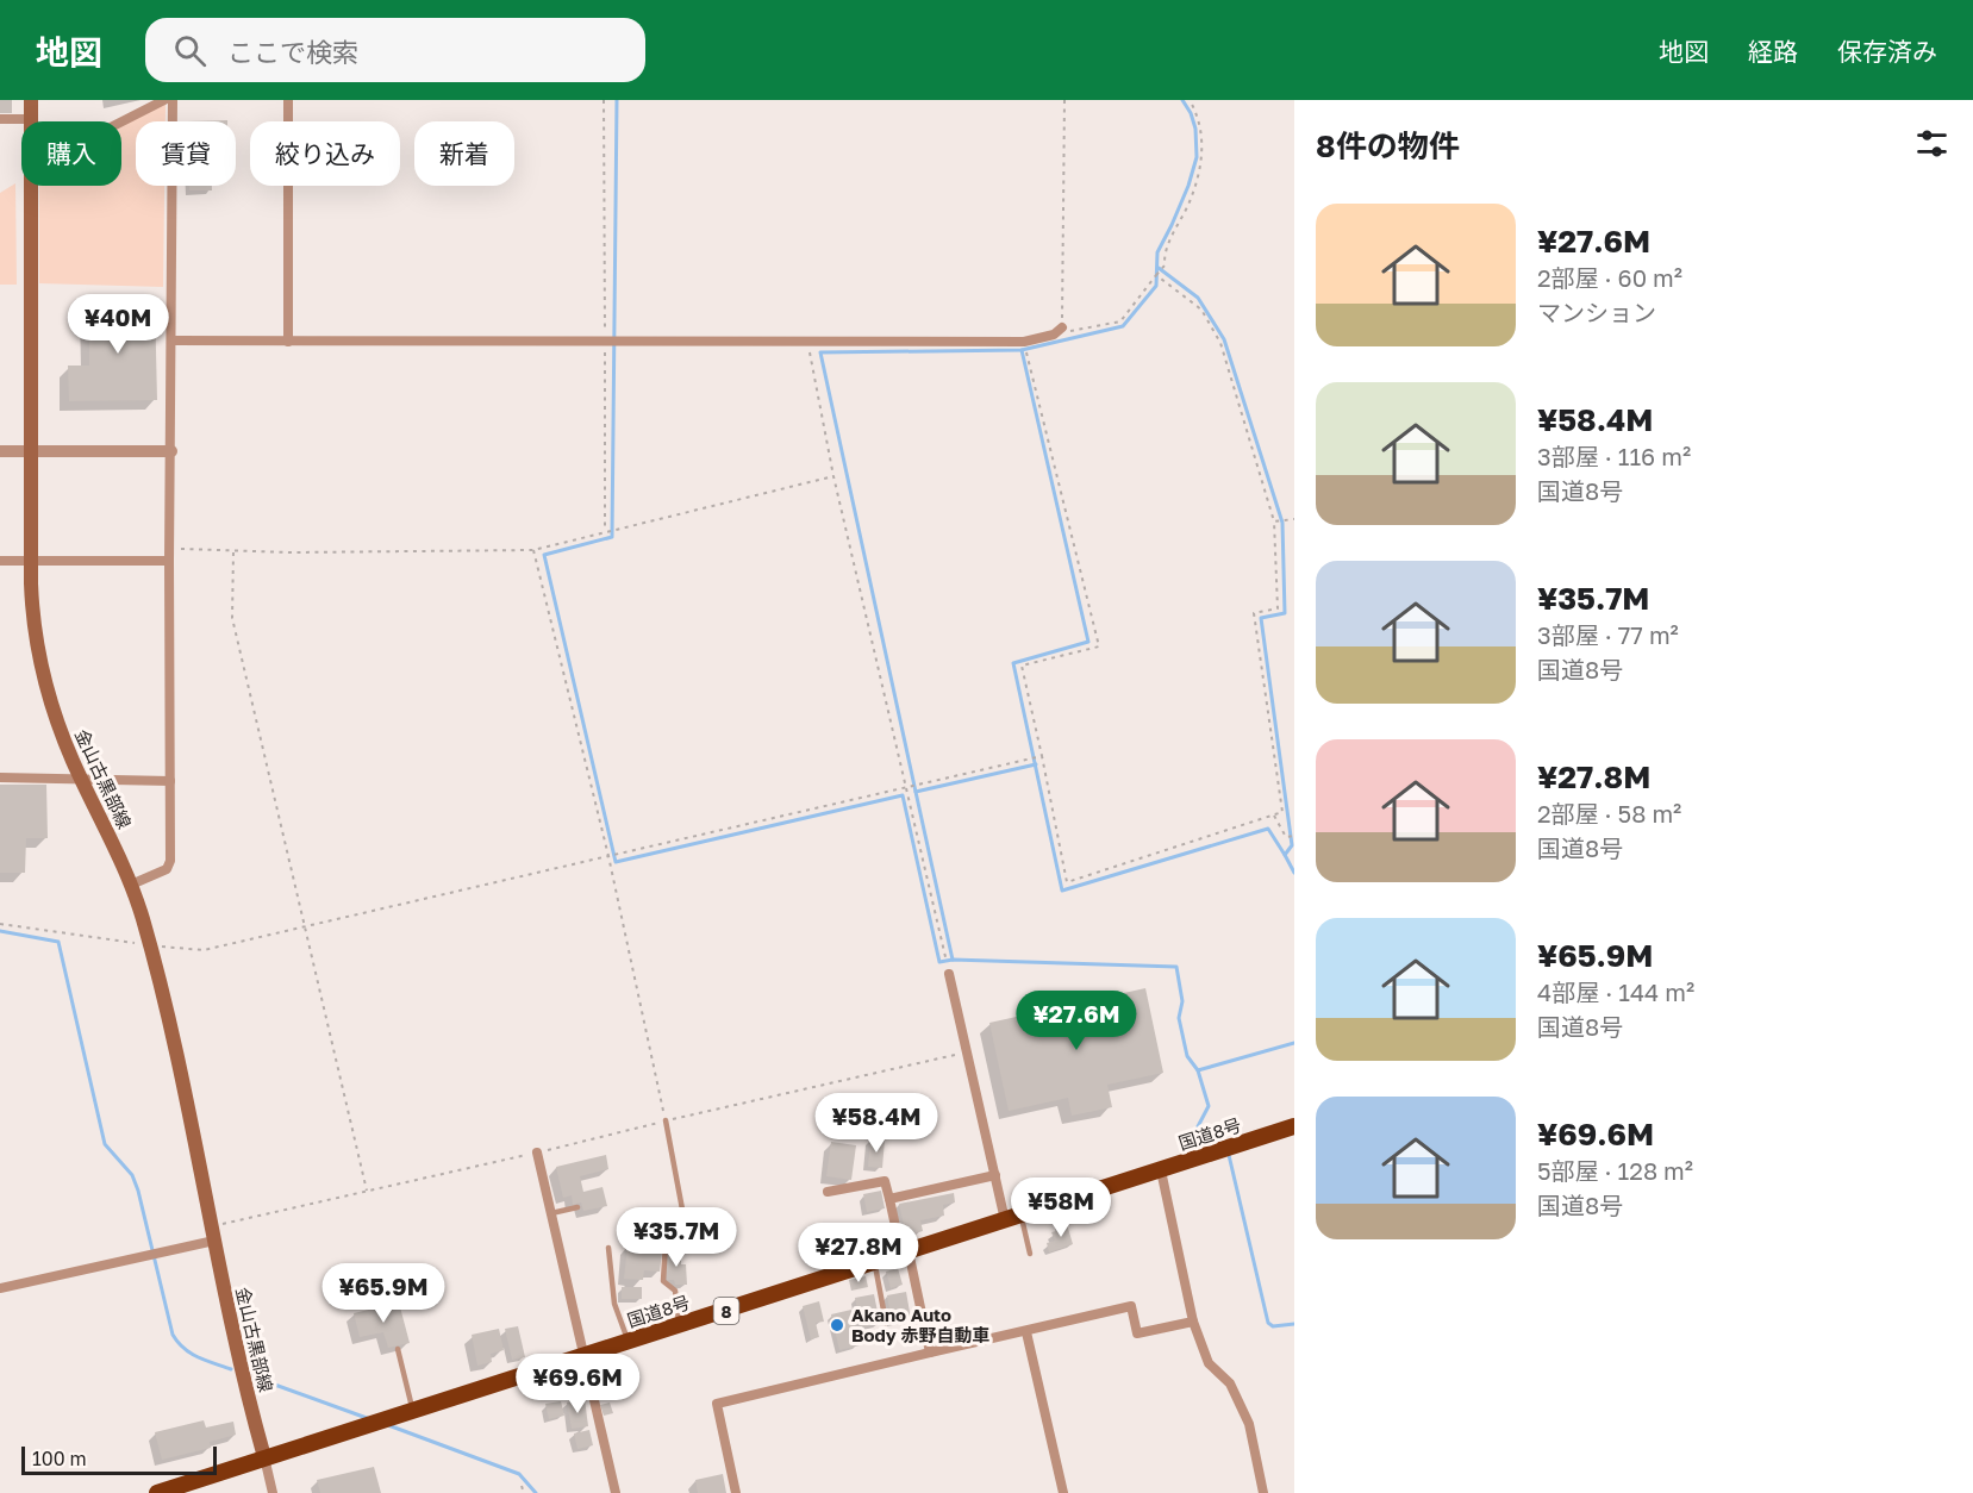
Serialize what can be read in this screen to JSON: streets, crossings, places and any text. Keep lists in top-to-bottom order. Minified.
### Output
{"streets":{"highway":["国道8号","8"],"main road":["金山古黒部線"]},"crossings":[["金山古黒部線","国道8号"]],"places":["Akano Auto Body 赤野自動車"],"scale_bar":"100 m","page":{"header":"地図","search":"ここで検索","nav":["地図","経路","保存済み"],"heading":"8件の物件","chip":["購入","賃貸","絞り込み","新着"],"list":[{"name":"¥27.6M","note":"2部屋 · 60 m² · マンション"},{"name":"¥58.4M","note":"3部屋 · 116 m² · 国道8号"},{"name":"¥35.7M","note":"3部屋 · 77 m² · 国道8号"},{"name":"¥27.8M","note":"2部屋 · 58 m² · 国道8号"},{"name":"¥65.9M","note":"4部屋 · 144 m² · 国道8号"},{"name":"¥69.6M","note":"5部屋 · 128 m² · 国道8号"}],"price":["¥40M","¥27.6M","¥58.4M","¥58M","¥35.7M","¥27.8M","¥65.9M","¥69.6M"],"scale":"100 m"}}
